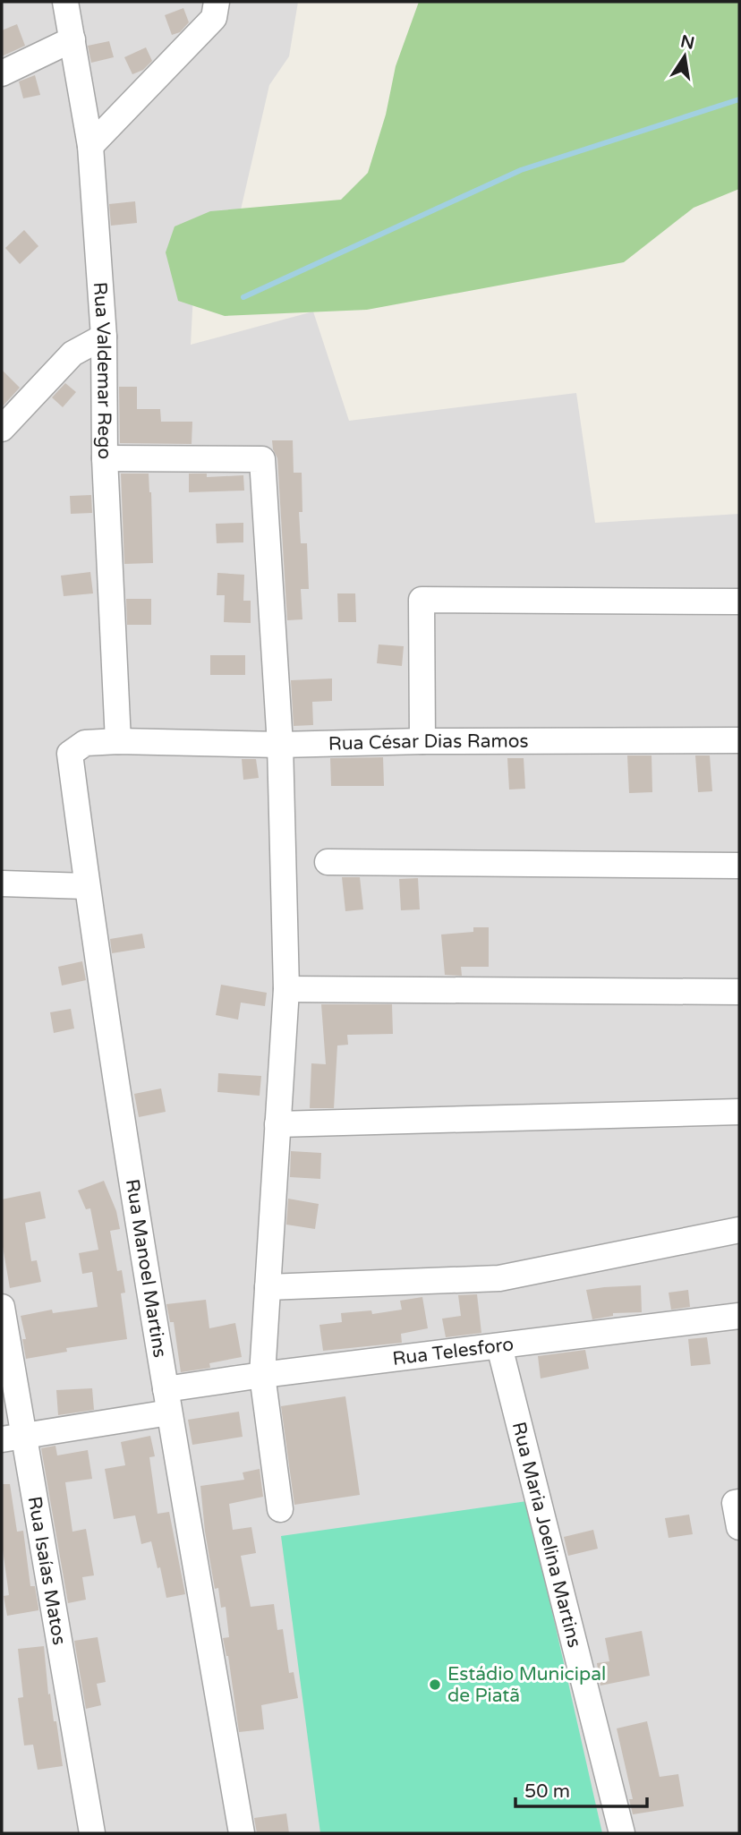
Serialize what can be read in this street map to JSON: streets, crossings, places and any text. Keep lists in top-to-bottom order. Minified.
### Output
{"streets":{"street":["Rua Valdemar Rego","Rua César Dias Ramos","Rua Manoel Martins","Rua Telesforo","Rua Maria Joelina Martins","Rua Isaías Matos"]},"crossings":[["Rua Valdemar Rego","Rua César Dias Ramos"],["Rua Valdemar Rego","Rua Manoel Martins"],["Rua César Dias Ramos","Rua Manoel Martins"],["Rua Manoel Martins","Rua Telesforo"],["Rua Telesforo","Rua Maria Joelina Martins"],["Rua Telesforo","Rua Isaías Matos"]],"places":["Estádio Municipal de Piatã"],"scale_bar":"50 m","north":"top"}
